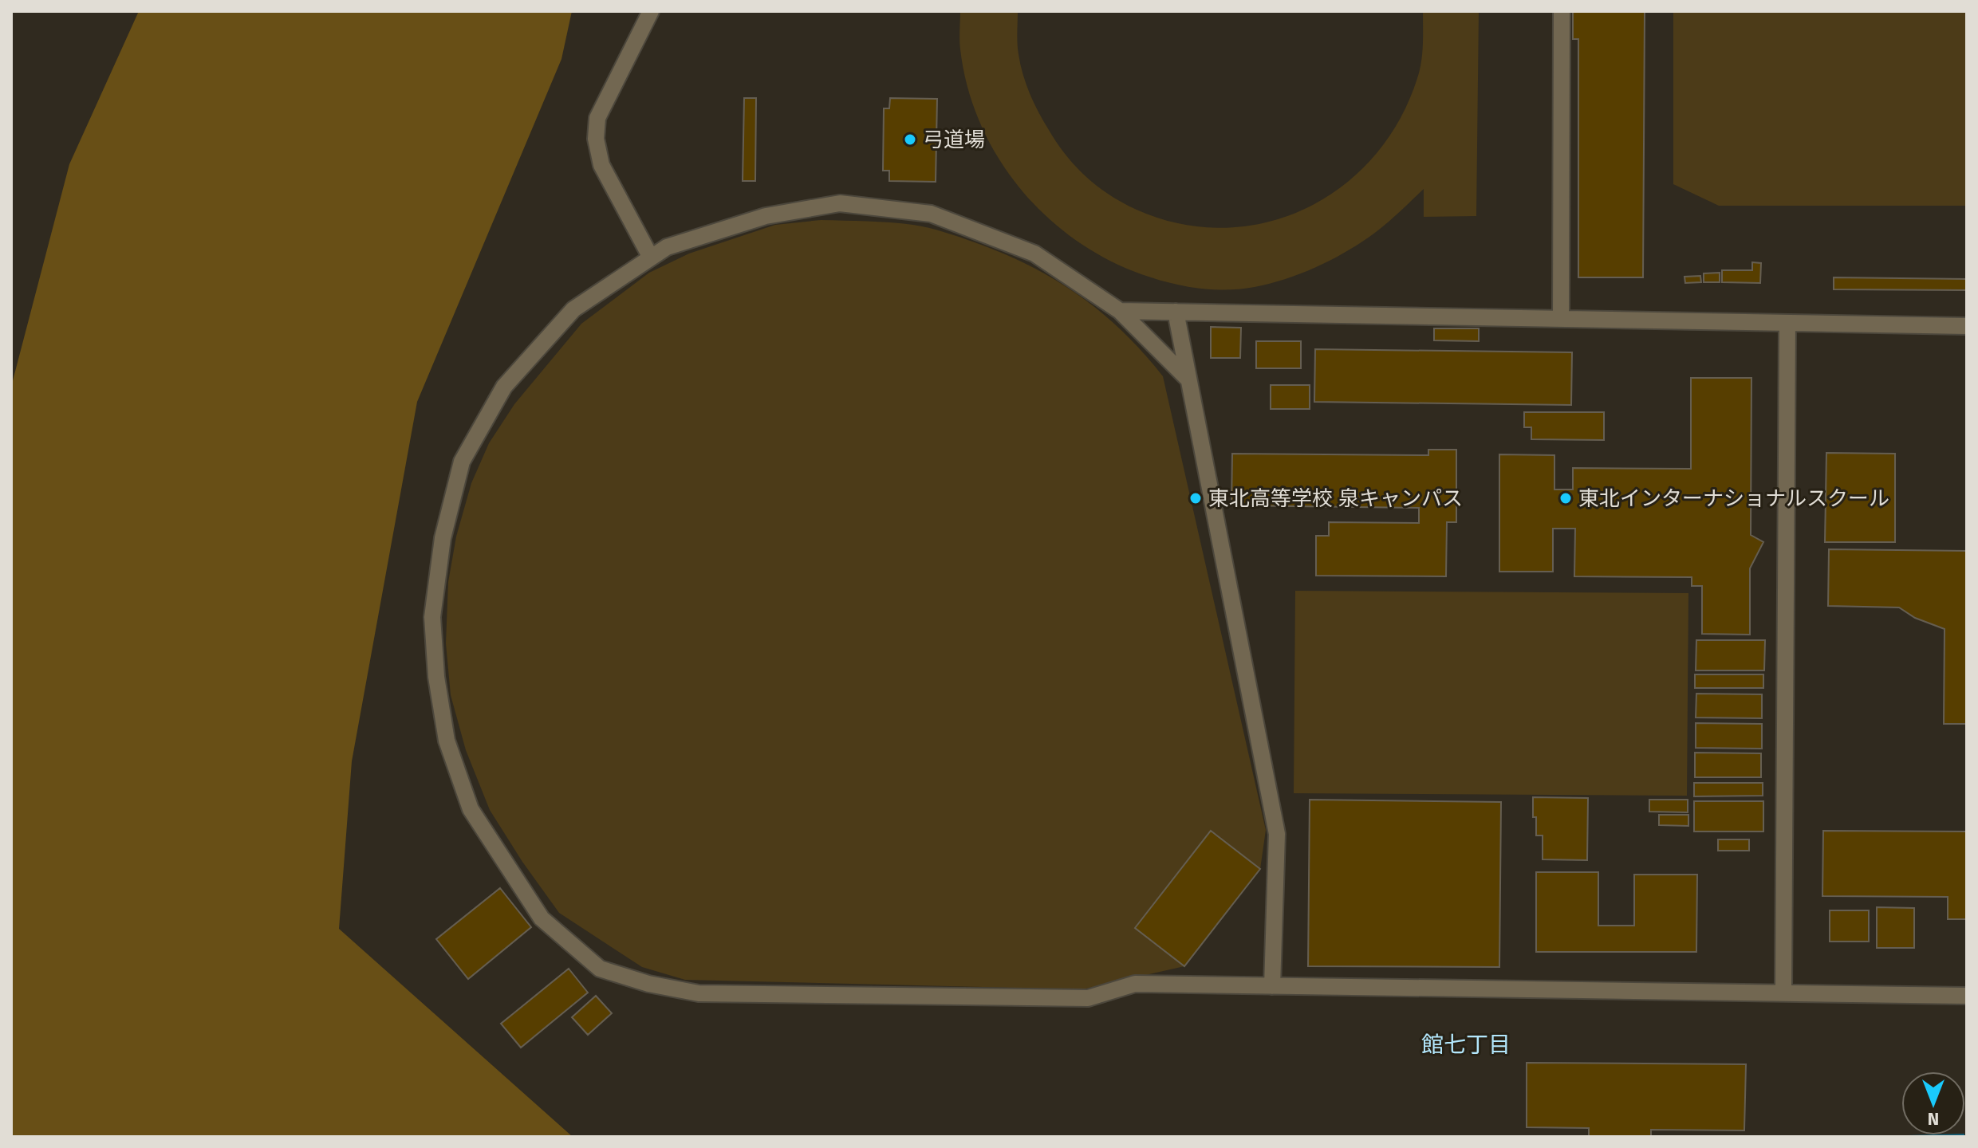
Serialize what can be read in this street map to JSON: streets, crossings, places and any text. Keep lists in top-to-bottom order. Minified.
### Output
{"districts":["館七丁目"],"places":["弓道場","東北高等学校 泉キャンパス","東北インターナショナルスクール"],"north":"bottom"}
